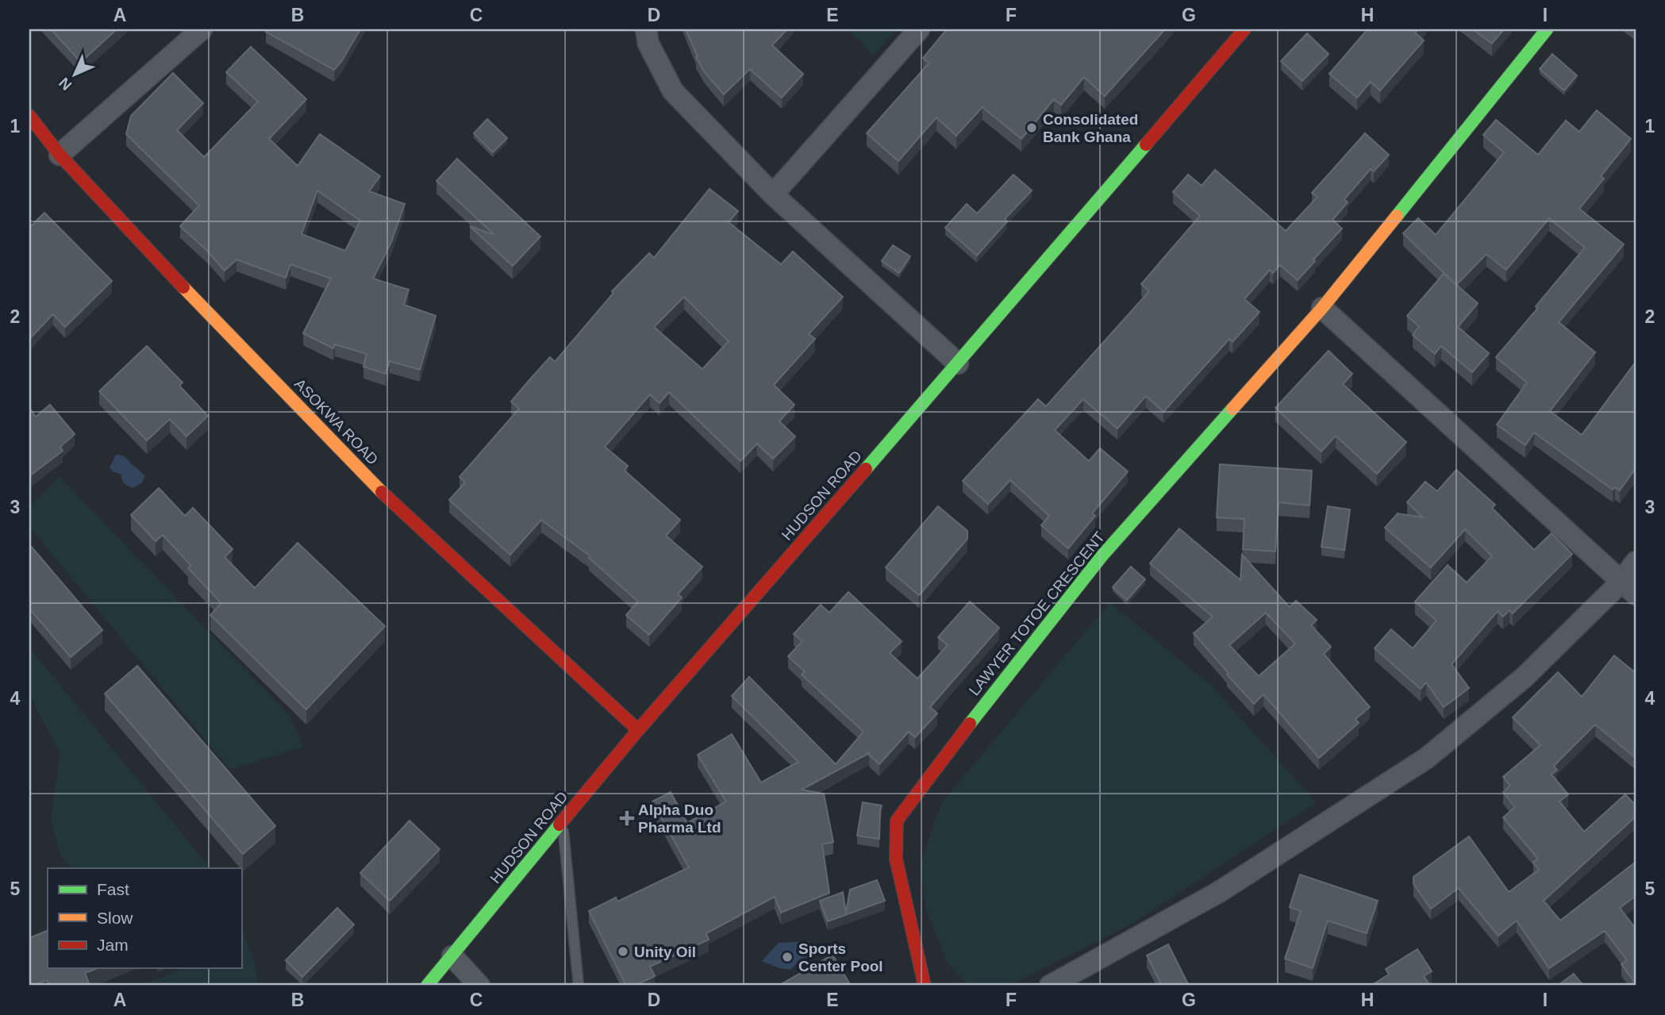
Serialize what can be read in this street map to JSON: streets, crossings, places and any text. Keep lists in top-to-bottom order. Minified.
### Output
{"streets":{"street":["ASOKWA ROAD","HUDSON ROAD","LAWYER TOTOE CRESCENT"]},"crossings":[["ASOKWA ROAD","HUDSON ROAD"]],"places":{"other":["Consolidated Bank Ghana","Unity Oil","Sports Center Pool"],"health":["Alpha Duo Pharma Ltd"]},"legend":["Fast","Slow","Jam"],"north":"bottom left","grid":{"columns":["A","B","C","D","E","F","G","H","I"],"rows":["1","2","3","4","5"]}}
